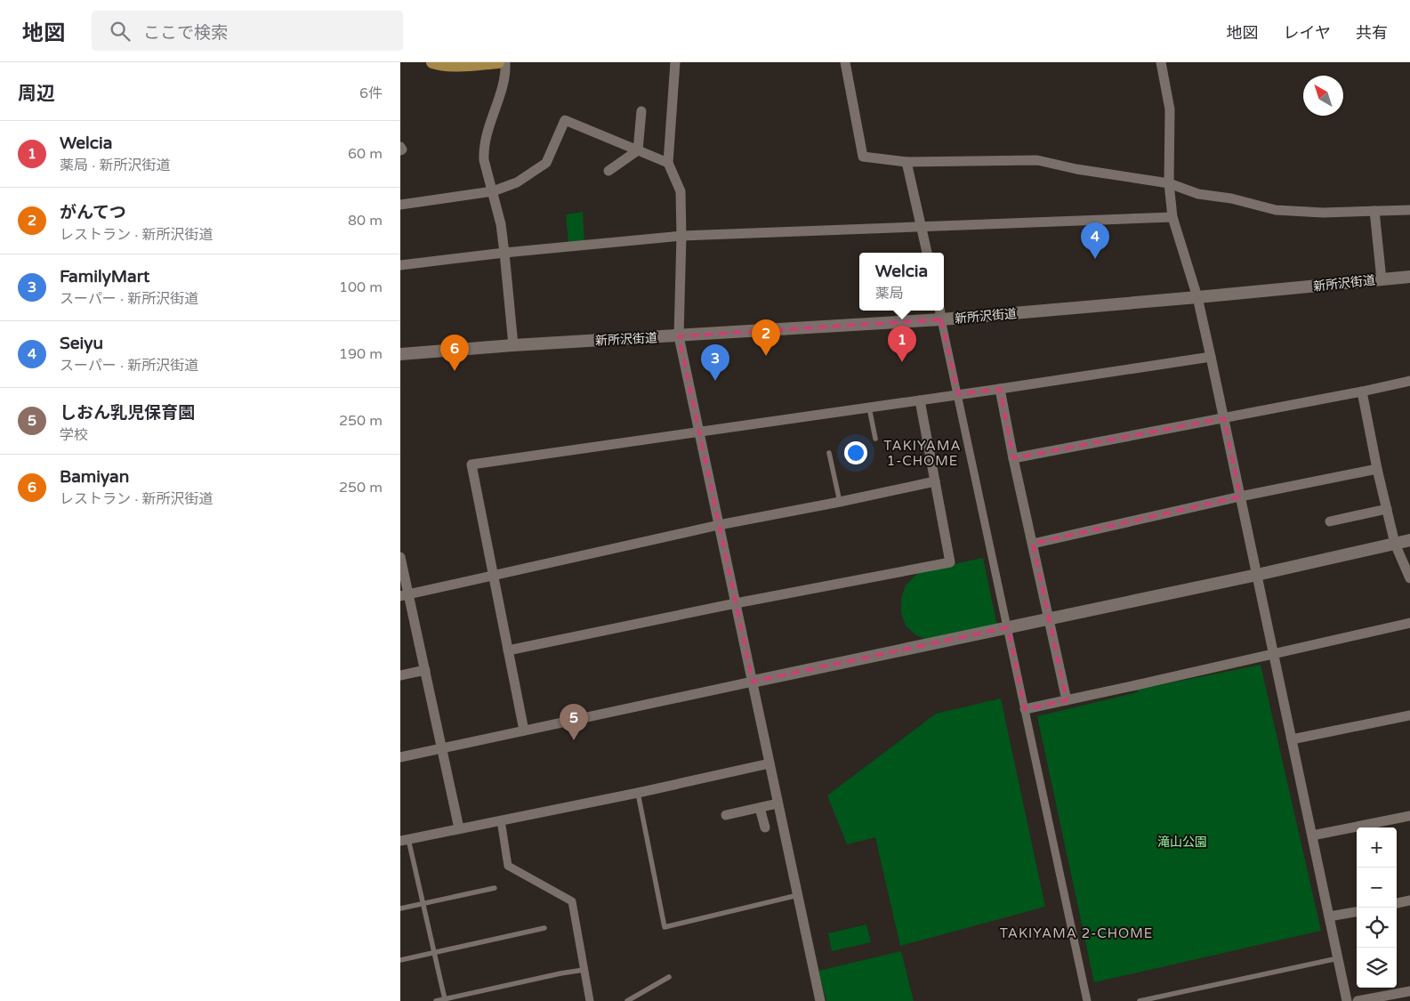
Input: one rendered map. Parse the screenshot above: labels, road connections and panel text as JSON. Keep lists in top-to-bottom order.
{
  "streets": {
    "street": ["新所沢街道"]
  },
  "districts": ["TAKIYAMA 1-CHOME", "TAKIYAMA 2-CHOME"],
  "parks": ["滝山公園"],
  "north": "top left",
  "page": {
    "header": "地図",
    "search": "ここで検索",
    "nav": ["地図", "レイヤ", "共有"],
    "heading": ["周辺", "6件"],
    "list": [
      {
        "mark": "1",
        "name": "Welcia",
        "note": "薬局 · 新所沢街道",
        "value": "60 m"
      },
      {
        "mark": "2",
        "name": "がんてつ",
        "note": "レストラン · 新所沢街道",
        "value": "80 m"
      },
      {
        "mark": "3",
        "name": "FamilyMart",
        "note": "スーパー · 新所沢街道",
        "value": "100 m"
      },
      {
        "mark": "4",
        "name": "Seiyu",
        "note": "スーパー · 新所沢街道",
        "value": "190 m"
      },
      {
        "mark": "5",
        "name": "しおん乳児保育園",
        "note": "学校",
        "value": "250 m"
      },
      {
        "mark": "6",
        "name": "Bamiyan",
        "note": "レストラン · 新所沢街道",
        "value": "250 m"
      }
    ],
    "pins": [
      "4",
      "2",
      "1",
      "6",
      "3",
      "5"
    ],
    "popup": ["Welcia", "薬局"],
    "map_buttons": ["+", "−"]
  }
}
